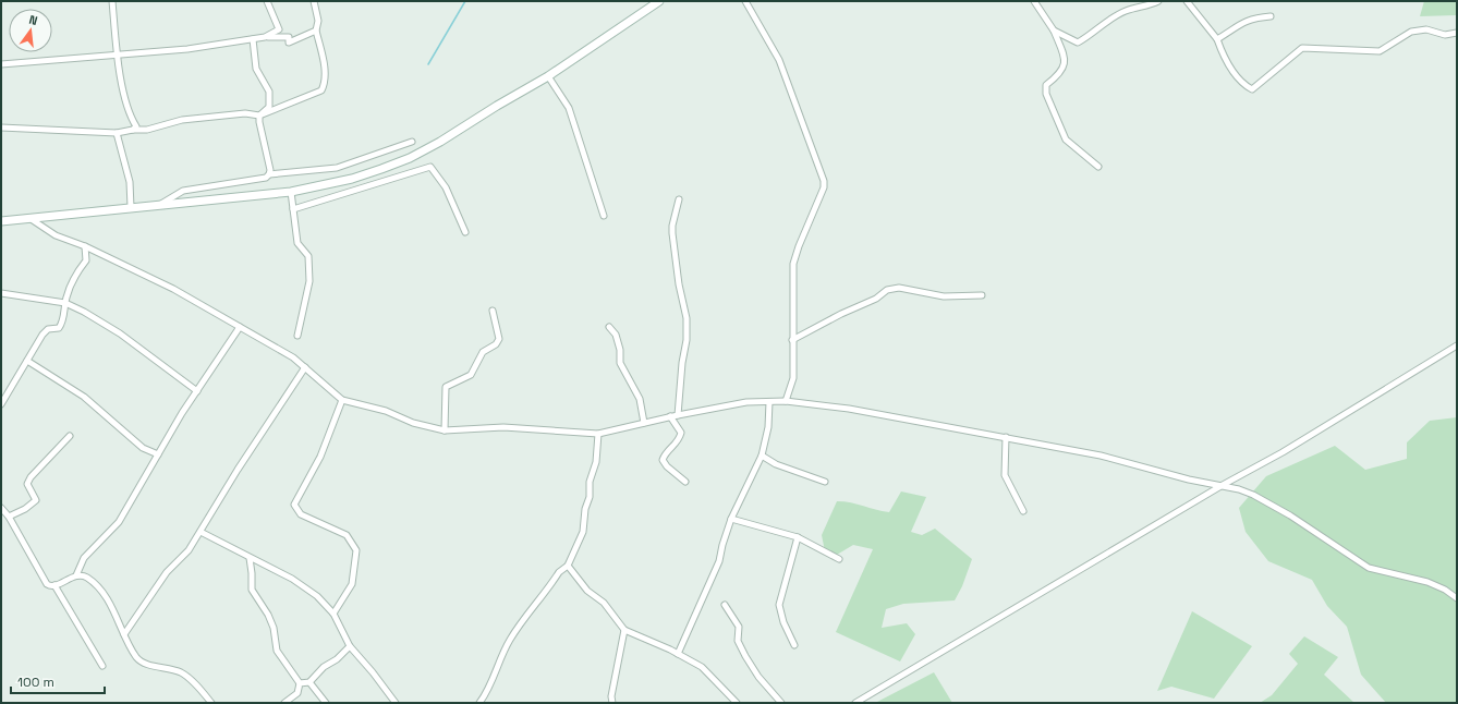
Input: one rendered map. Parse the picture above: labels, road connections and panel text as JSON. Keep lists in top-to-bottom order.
{
  "scale_bar": "100 m",
  "north": "top"
}
